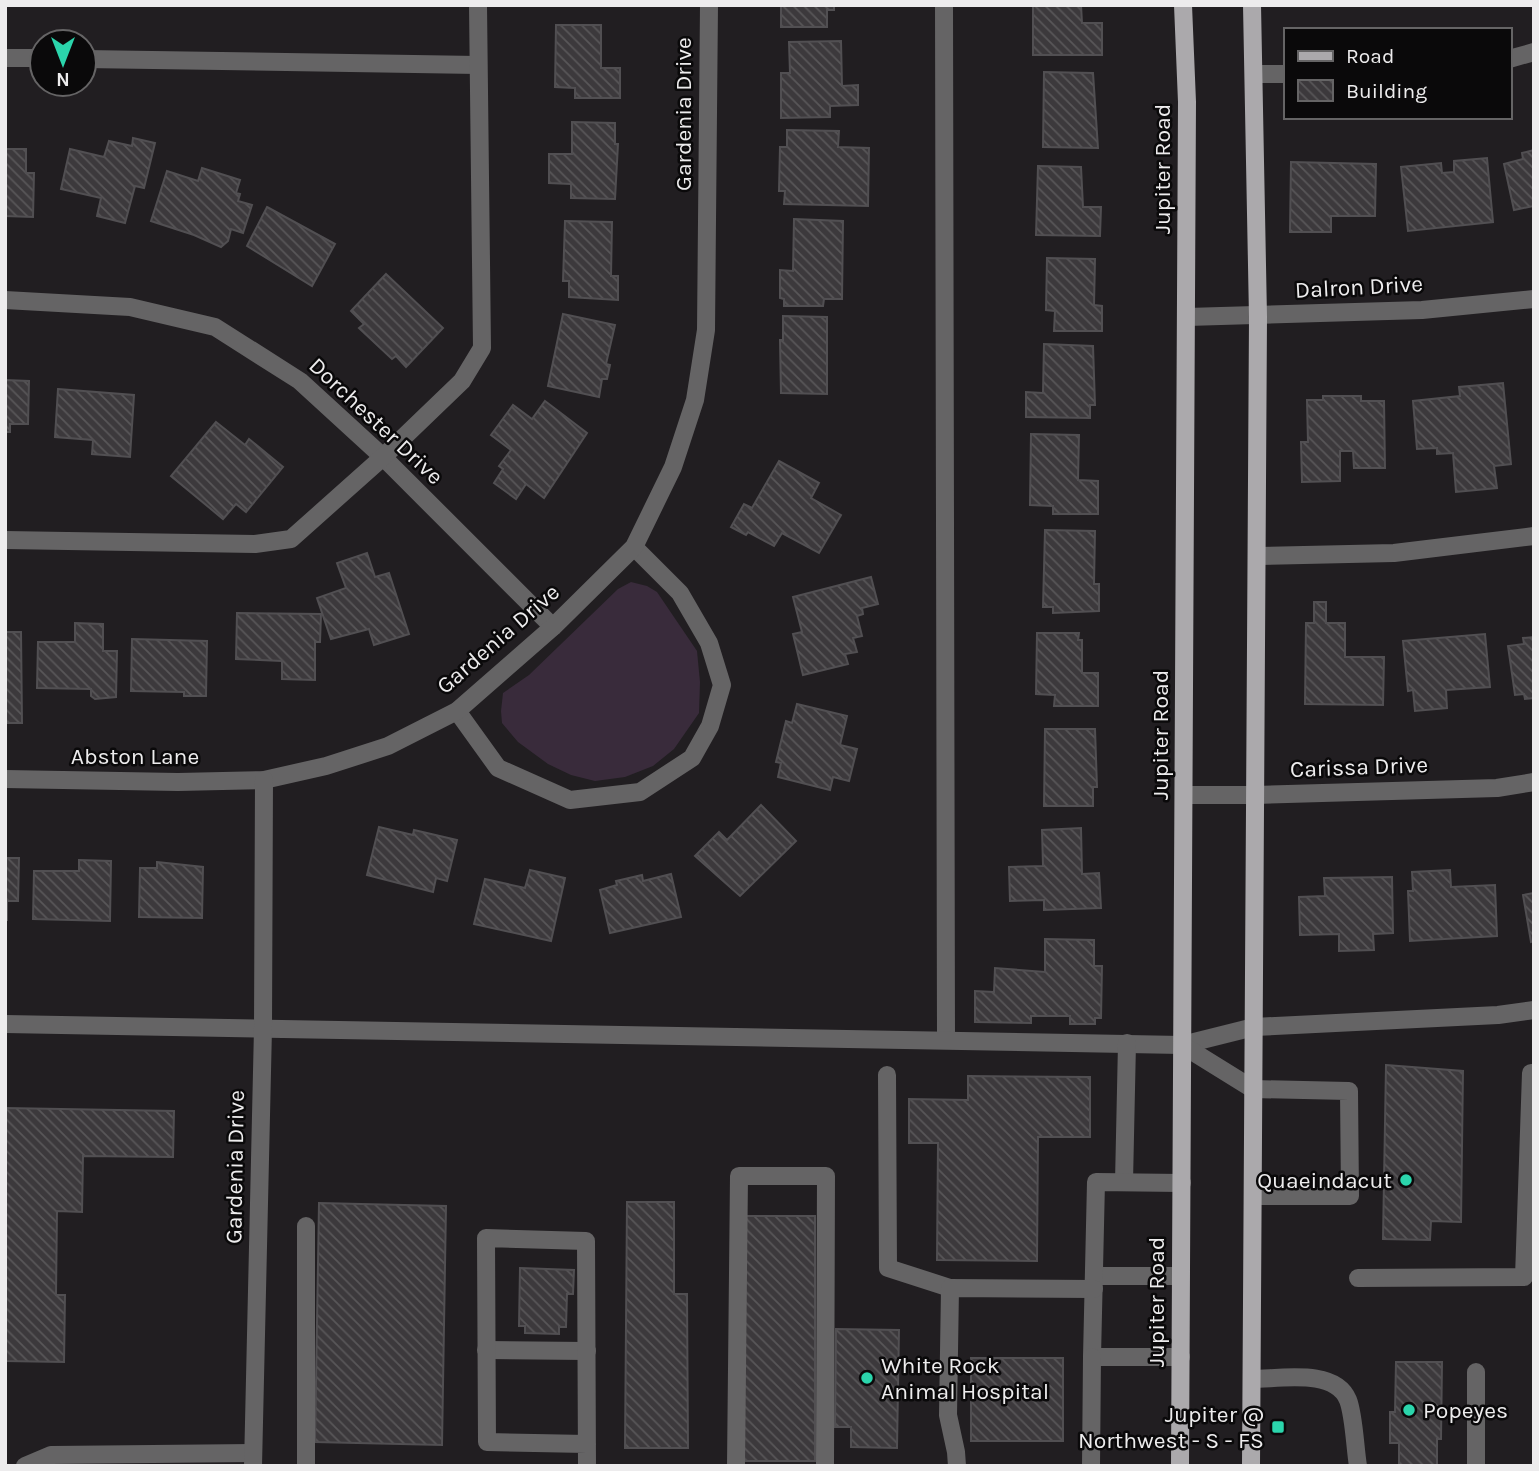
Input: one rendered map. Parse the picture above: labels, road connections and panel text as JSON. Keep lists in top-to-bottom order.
{
  "streets": {
    "main road": ["Jupiter Road"],
    "street": [
      "Gardenia Drive",
      "Dalron Drive",
      "Dorchester Drive",
      "Abston Lane",
      "Carissa Drive"
    ]
  },
  "crossings": [
    ["Gardenia Drive", "Dorchester Drive"],
    ["Gardenia Drive", "Abston Lane"],
    ["Jupiter Road", "Dalron Drive"],
    ["Jupiter Road", "Carissa Drive"]
  ],
  "places": {
    "other": ["Quaeindacut", "White Rock Animal Hospital", "Popeyes"],
    "transit": ["Jupiter @ Northwest - S - FS"]
  },
  "legend": ["Road", "Building"],
  "north": "bottom"
}
